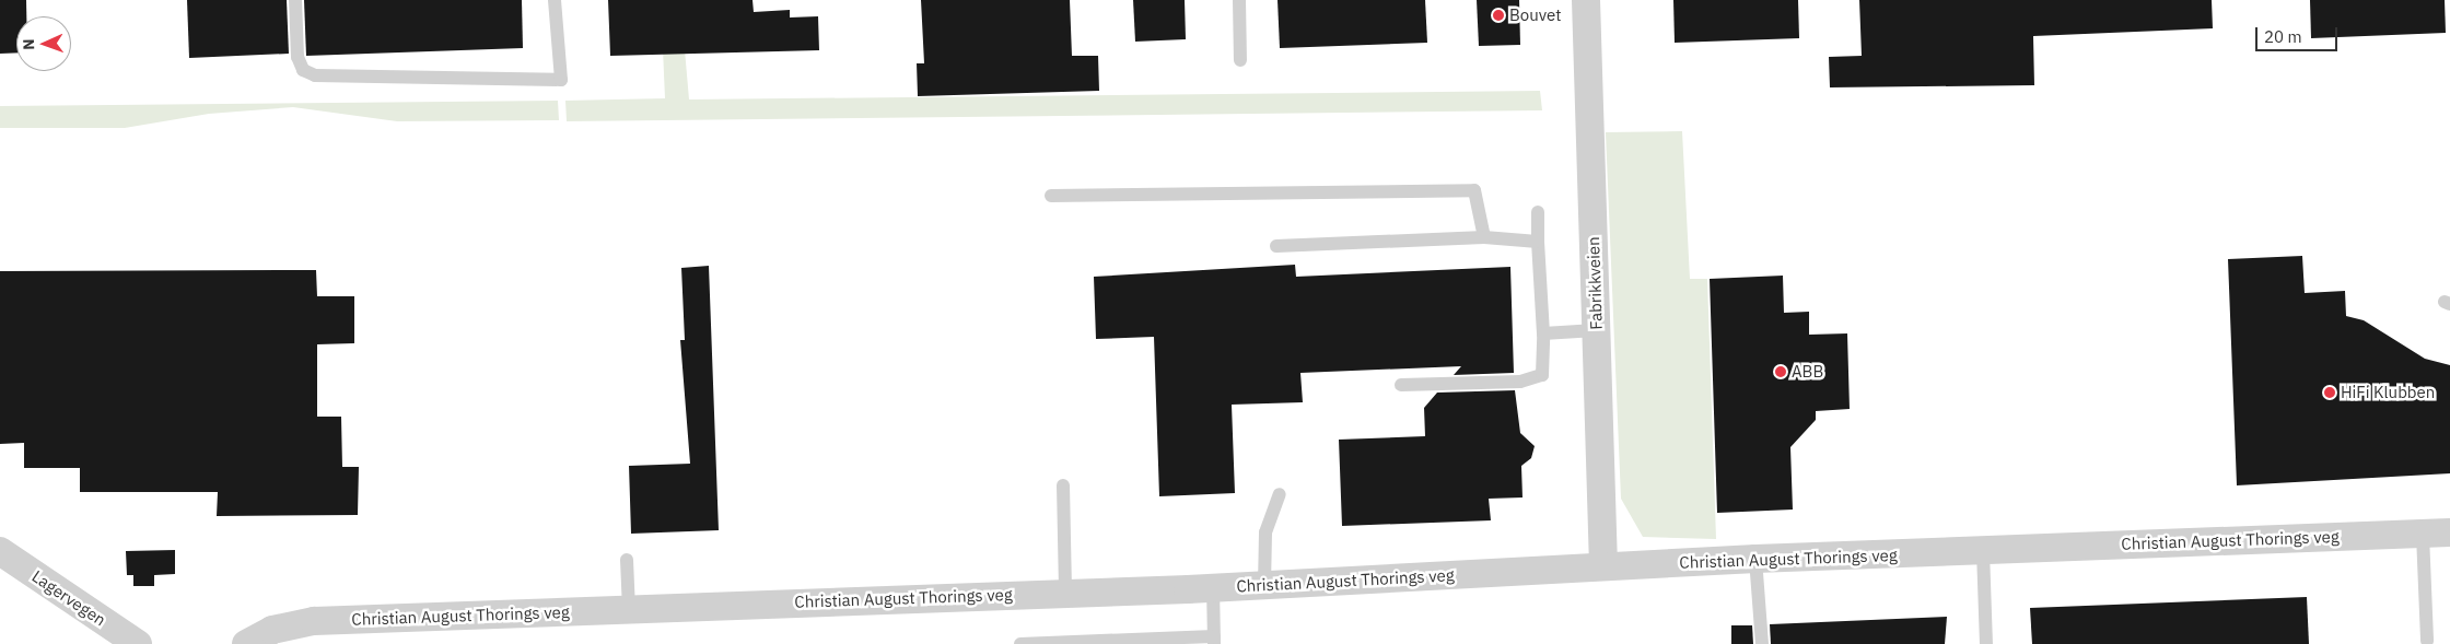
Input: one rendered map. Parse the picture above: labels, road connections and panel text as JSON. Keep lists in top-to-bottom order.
{
  "streets": {
    "street": ["Fabrikkveien", "Christian August Thorings veg", "Lagervegen"]
  },
  "crossings": [
    ["Fabrikkveien", "Christian August Thorings veg"]
  ],
  "places": ["Bouvet", "ABB", "HiFi Klubben"],
  "scale_bar": "20 m",
  "north": "left"
}
